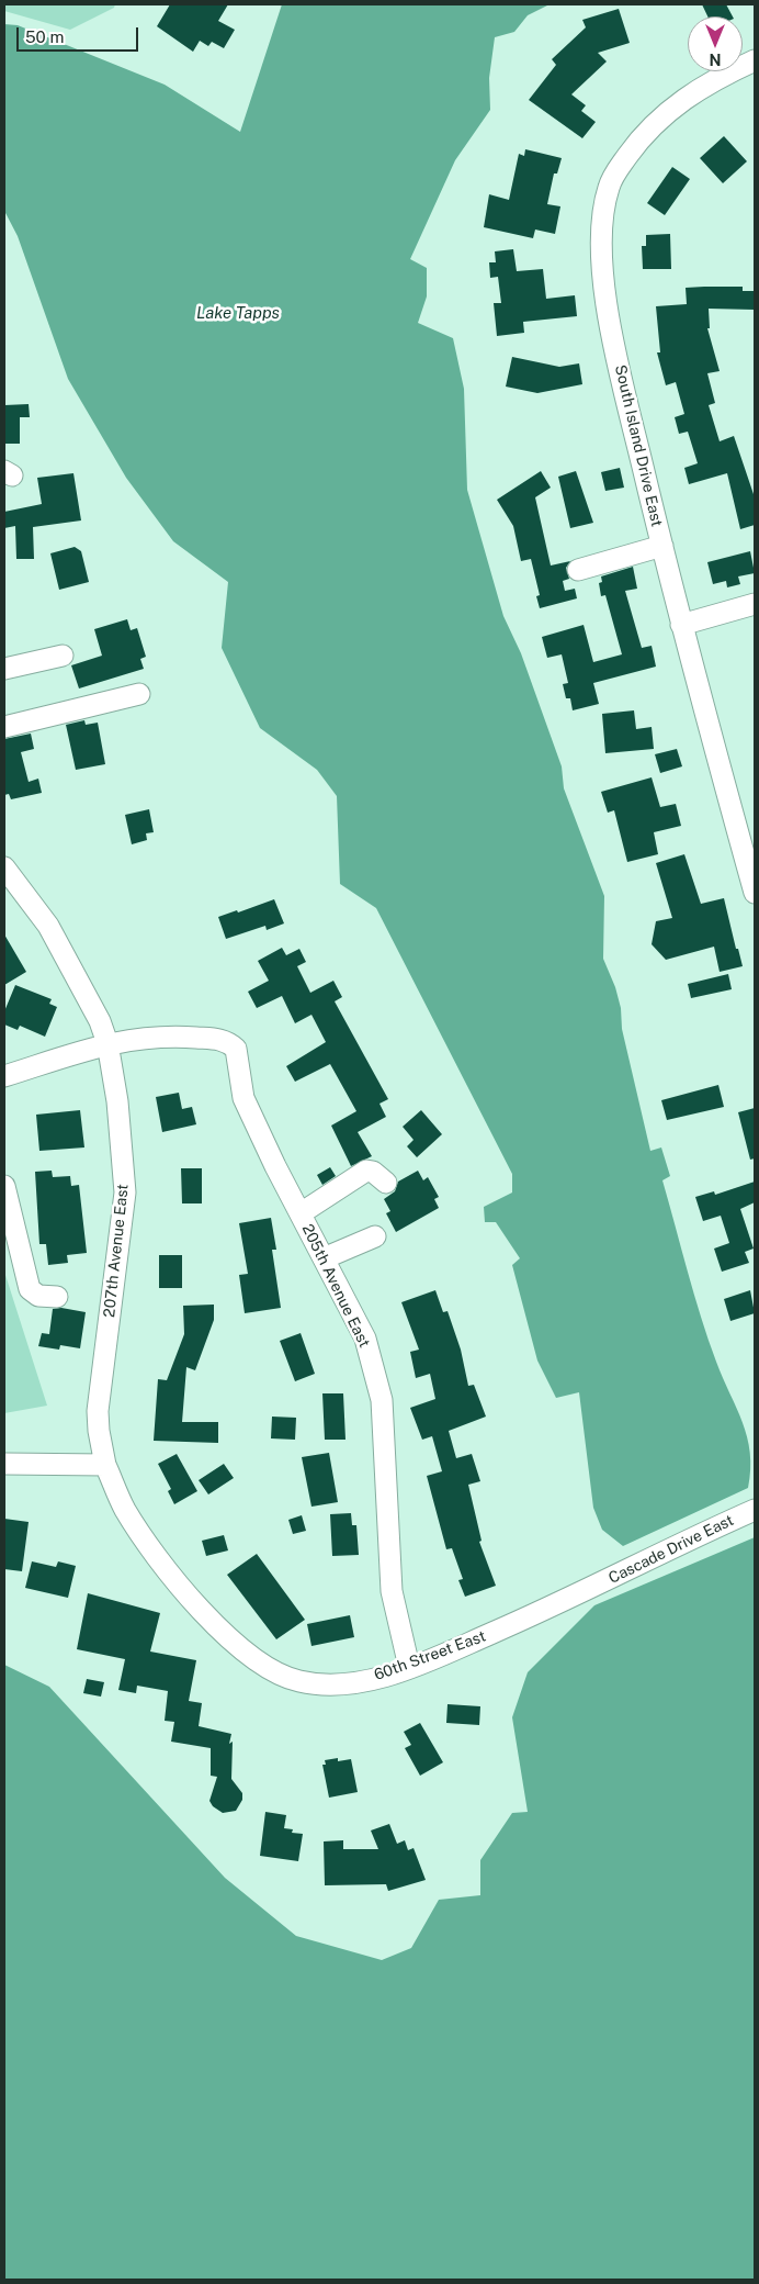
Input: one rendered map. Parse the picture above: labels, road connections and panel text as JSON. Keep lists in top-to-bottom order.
{
  "streets": {
    "street": [
      "South Island Drive East",
      "207th Avenue East",
      "205th Avenue East",
      "Cascade Drive East",
      "60th Street East"
    ]
  },
  "crossings": [
    ["207th Avenue East", "205th Avenue East"],
    ["207th Avenue East", "60th Street East"],
    ["205th Avenue East", "60th Street East"],
    ["Cascade Drive East", "60th Street East"]
  ],
  "water": ["Lake Tapps"],
  "scale_bar": "50 m",
  "north": "bottom"
}
